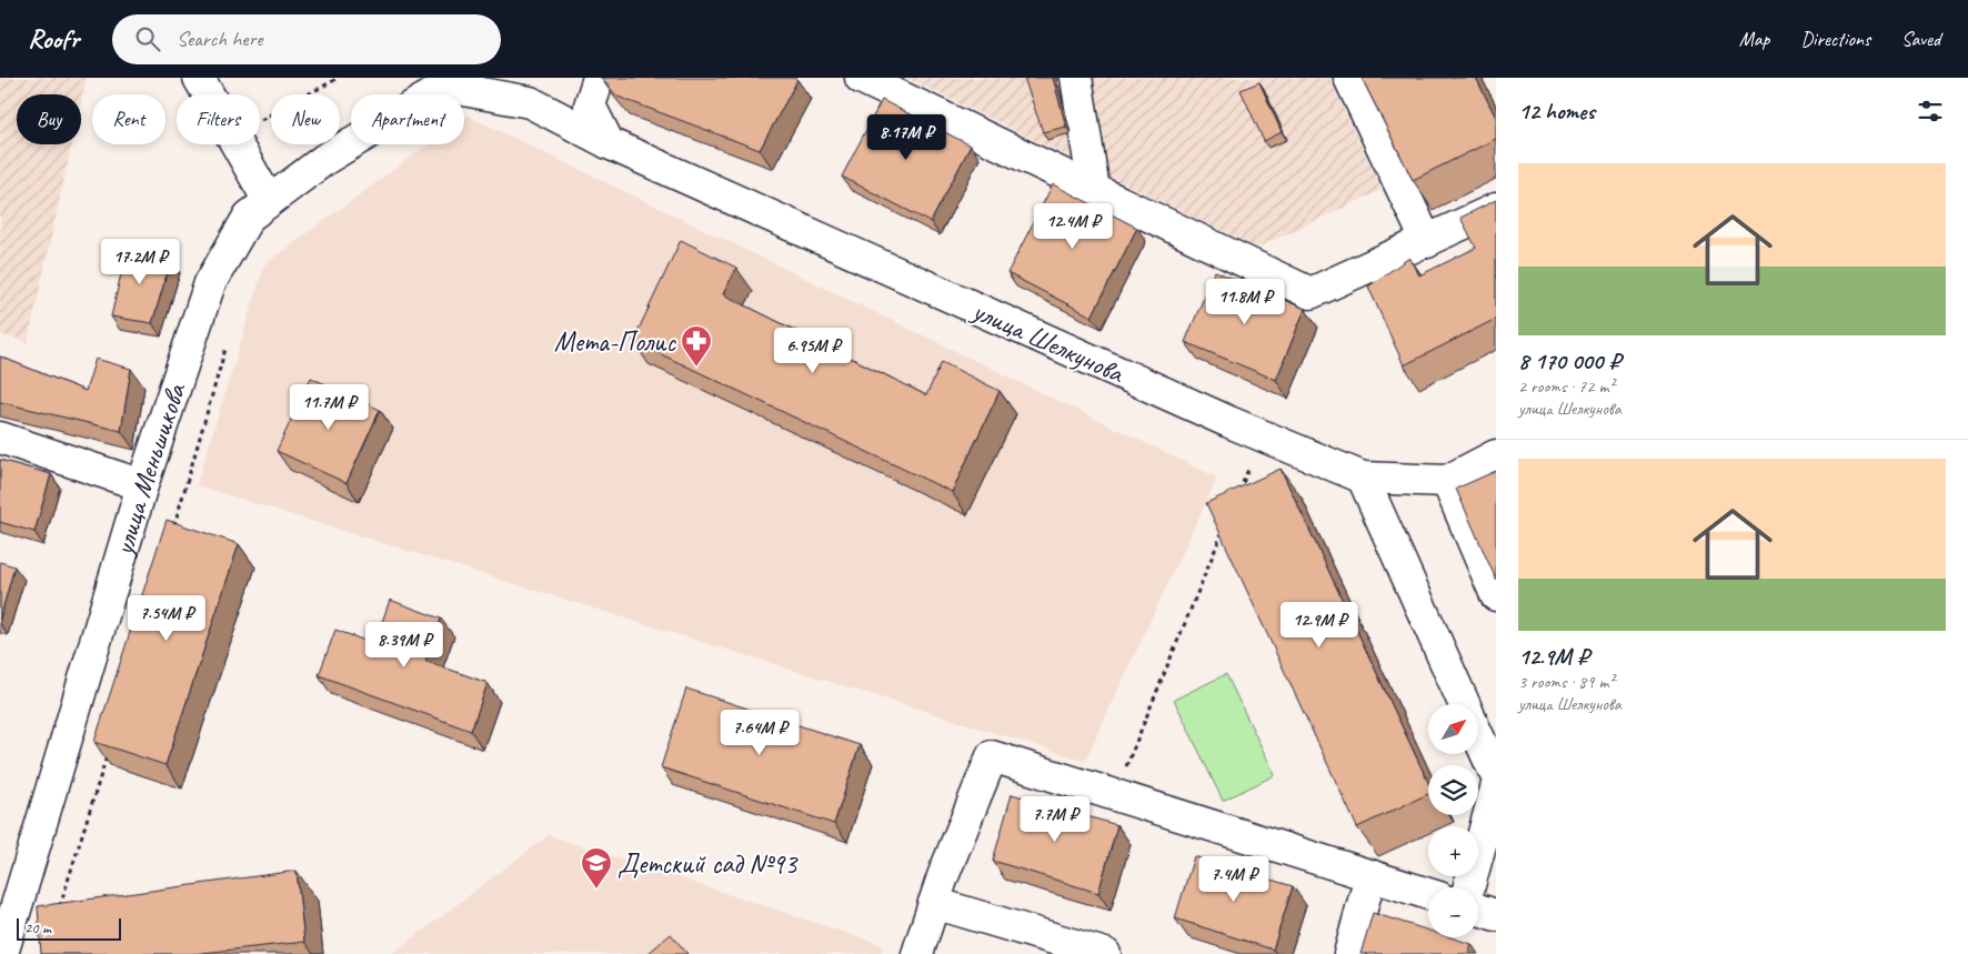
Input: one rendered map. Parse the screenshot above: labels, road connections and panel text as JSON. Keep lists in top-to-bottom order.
{
  "streets": {
    "street": ["улица Шелкунова", "улица Меньшикова"]
  },
  "crossings": [
    ["улица Шелкунова", "улица Меньшикова"]
  ],
  "places": {
    "pharmacy": ["Мета-Полис"],
    "school or university": ["Детский сад №93"]
  },
  "scale_bar": "20 m",
  "north": "top right",
  "page": {
    "header": "Roofr",
    "search": "Search here",
    "nav": ["Map", "Directions", "Saved"],
    "heading": "12 homes",
    "chip": [
      "Buy",
      "Rent",
      "Filters",
      "New",
      "Apartment"
    ],
    "price": [
      "8.17M ₽",
      "12.4M ₽",
      "17.2M ₽",
      "11.8M ₽",
      "6.95M ₽",
      "11.7M ₽",
      "7.54M ₽",
      "12.9M ₽",
      "8.39M ₽",
      "7.64M ₽",
      "7.7M ₽",
      "7.4M ₽"
    ],
    "list": [
      {
        "name": "8 170 000 ₽",
        "note": "2 rooms · 72 m² · улица Шелкунова"
      },
      {
        "name": "12.9M ₽",
        "note": "3 rooms · 89 m² · улица Шелкунова"
      }
    ],
    "map_buttons": ["+", "−"],
    "scale": "20 m"
  }
}
